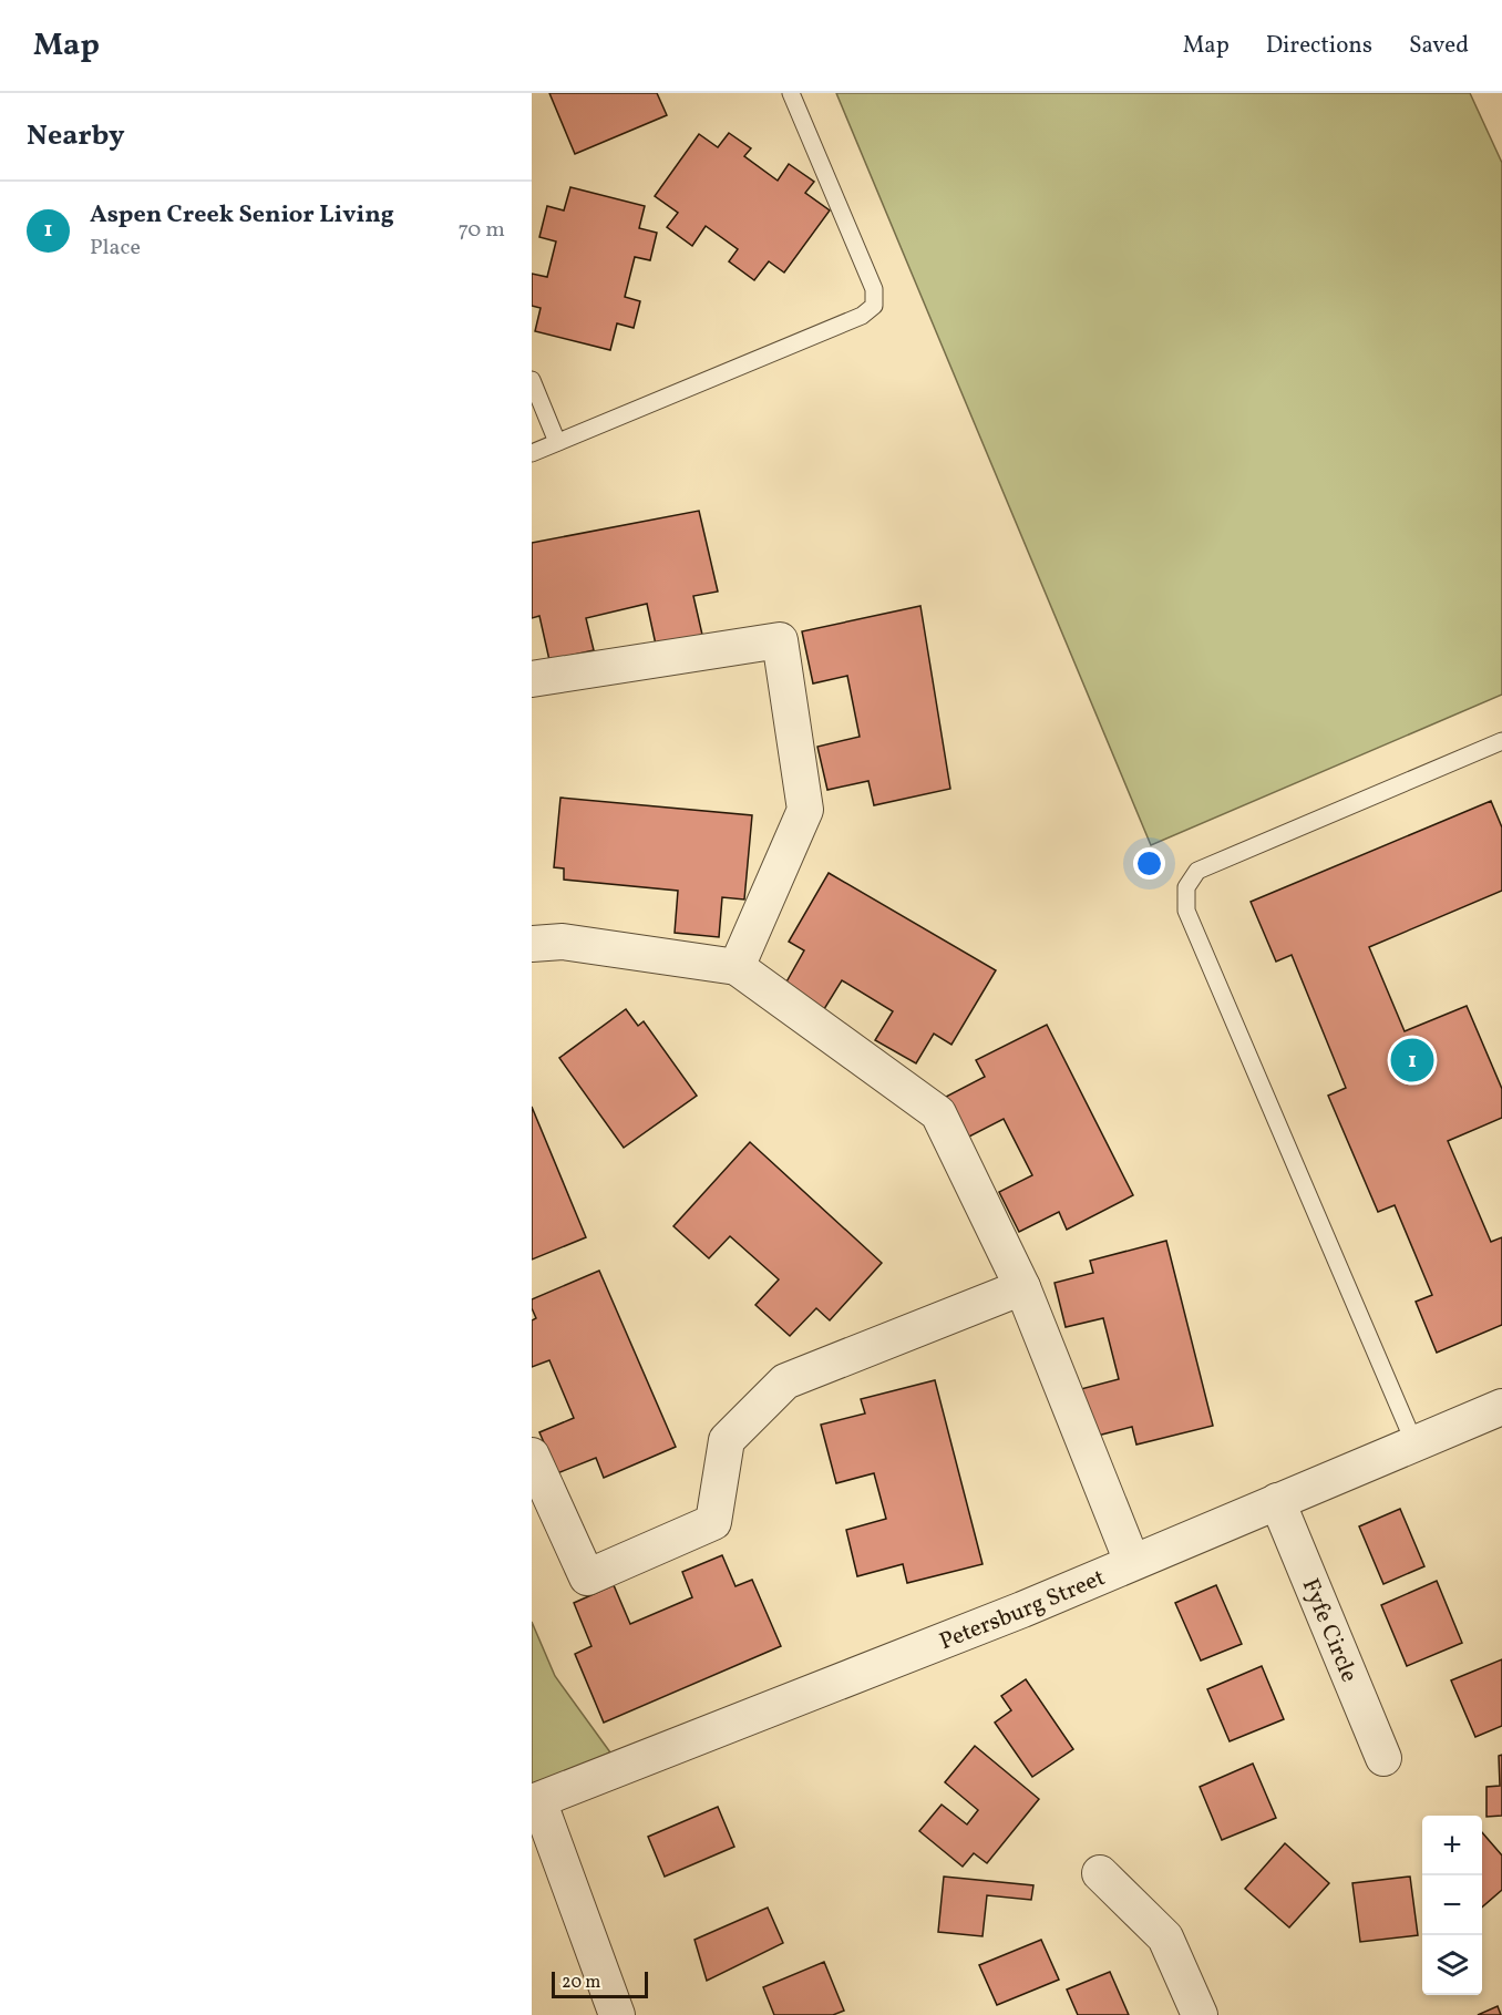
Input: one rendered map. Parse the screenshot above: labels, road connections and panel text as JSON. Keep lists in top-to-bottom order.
{
  "streets": {
    "street": ["Petersburg Street", "Fyfe Circle"]
  },
  "crossings": [
    ["Petersburg Street", "Fyfe Circle"]
  ],
  "scale_bar": "20 m",
  "page": {
    "header": "Map",
    "nav": ["Map", "Directions", "Saved"],
    "heading": "Nearby",
    "list": [
      {
        "mark": "1",
        "name": "Aspen Creek Senior Living",
        "note": "Place",
        "value": "70 m"
      }
    ],
    "pins": "1",
    "map_buttons": ["+", "−"],
    "scale": "20 m"
  }
}
